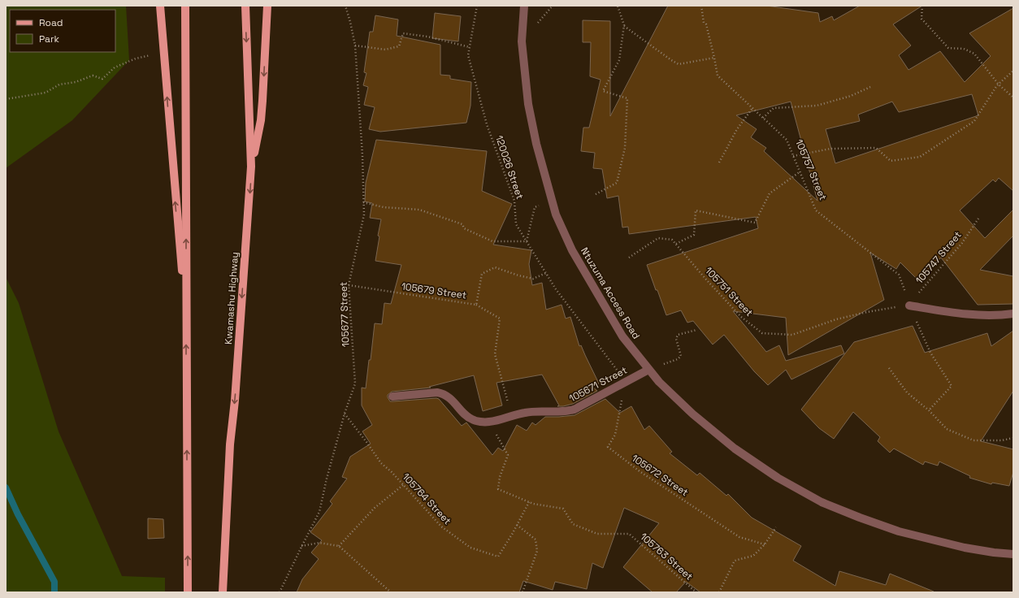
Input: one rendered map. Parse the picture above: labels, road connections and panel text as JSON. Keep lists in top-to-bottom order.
{
  "streets": {
    "main road": ["Kwamashu Highway"],
    "street": ["Ntuzuma Access Road", "105671 Street"],
    "path": [
      "120026 Street",
      "105757 Street",
      "105747 Street",
      "105679 Street",
      "105751 Street",
      "105677 Street",
      "105672 Street",
      "105764 Street",
      "105763 Street"
    ]
  },
  "crossings": [
    ["120026 Street", "105679 Street"],
    ["120026 Street", "105671 Street"],
    ["120026 Street", "105672 Street"],
    ["105757 Street", "105747 Street"],
    ["105757 Street", "105751 Street"],
    ["105747 Street", "105751 Street"],
    ["105679 Street", "105677 Street"],
    ["Ntuzuma Access Road", "105671 Street"],
    ["105677 Street", "105764 Street"],
    ["105671 Street", "105672 Street"],
    ["105671 Street", "105763 Street"],
    ["105764 Street", "105763 Street"]
  ],
  "legend": ["Road", "Park"]
}
